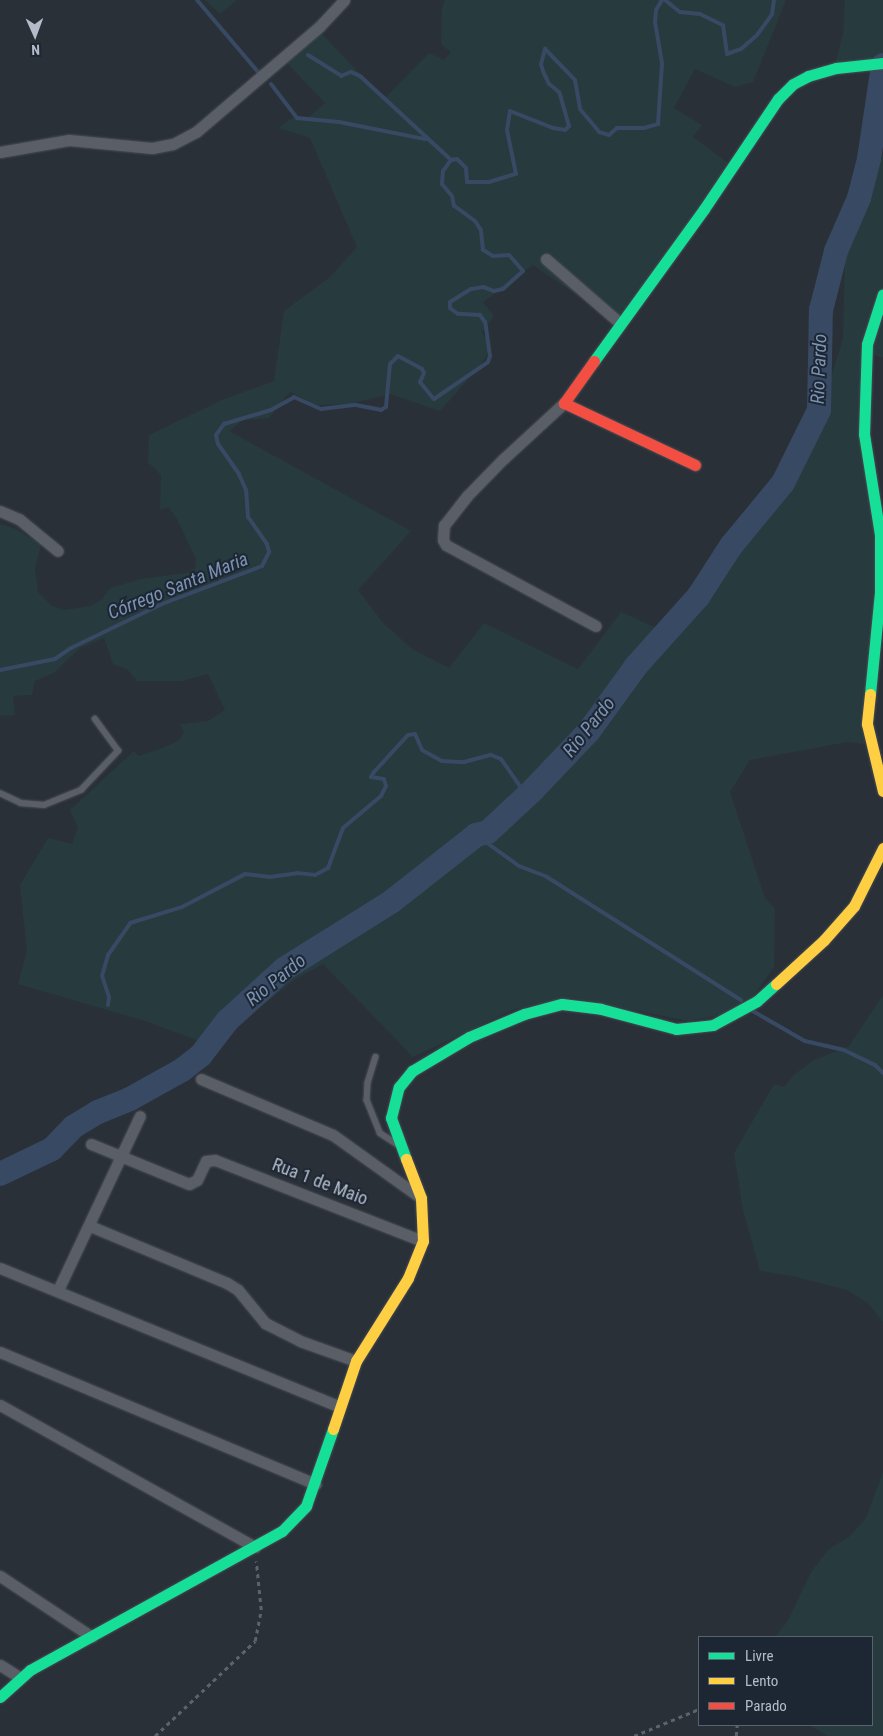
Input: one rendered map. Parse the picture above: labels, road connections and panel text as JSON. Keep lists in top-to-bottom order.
{
  "streets": {
    "street": ["Rua 1 de Maio"]
  },
  "water": ["Rio Pardo", "Córrego Santa Maria"],
  "legend": ["Livre", "Lento", "Parado"],
  "north": "bottom"
}
